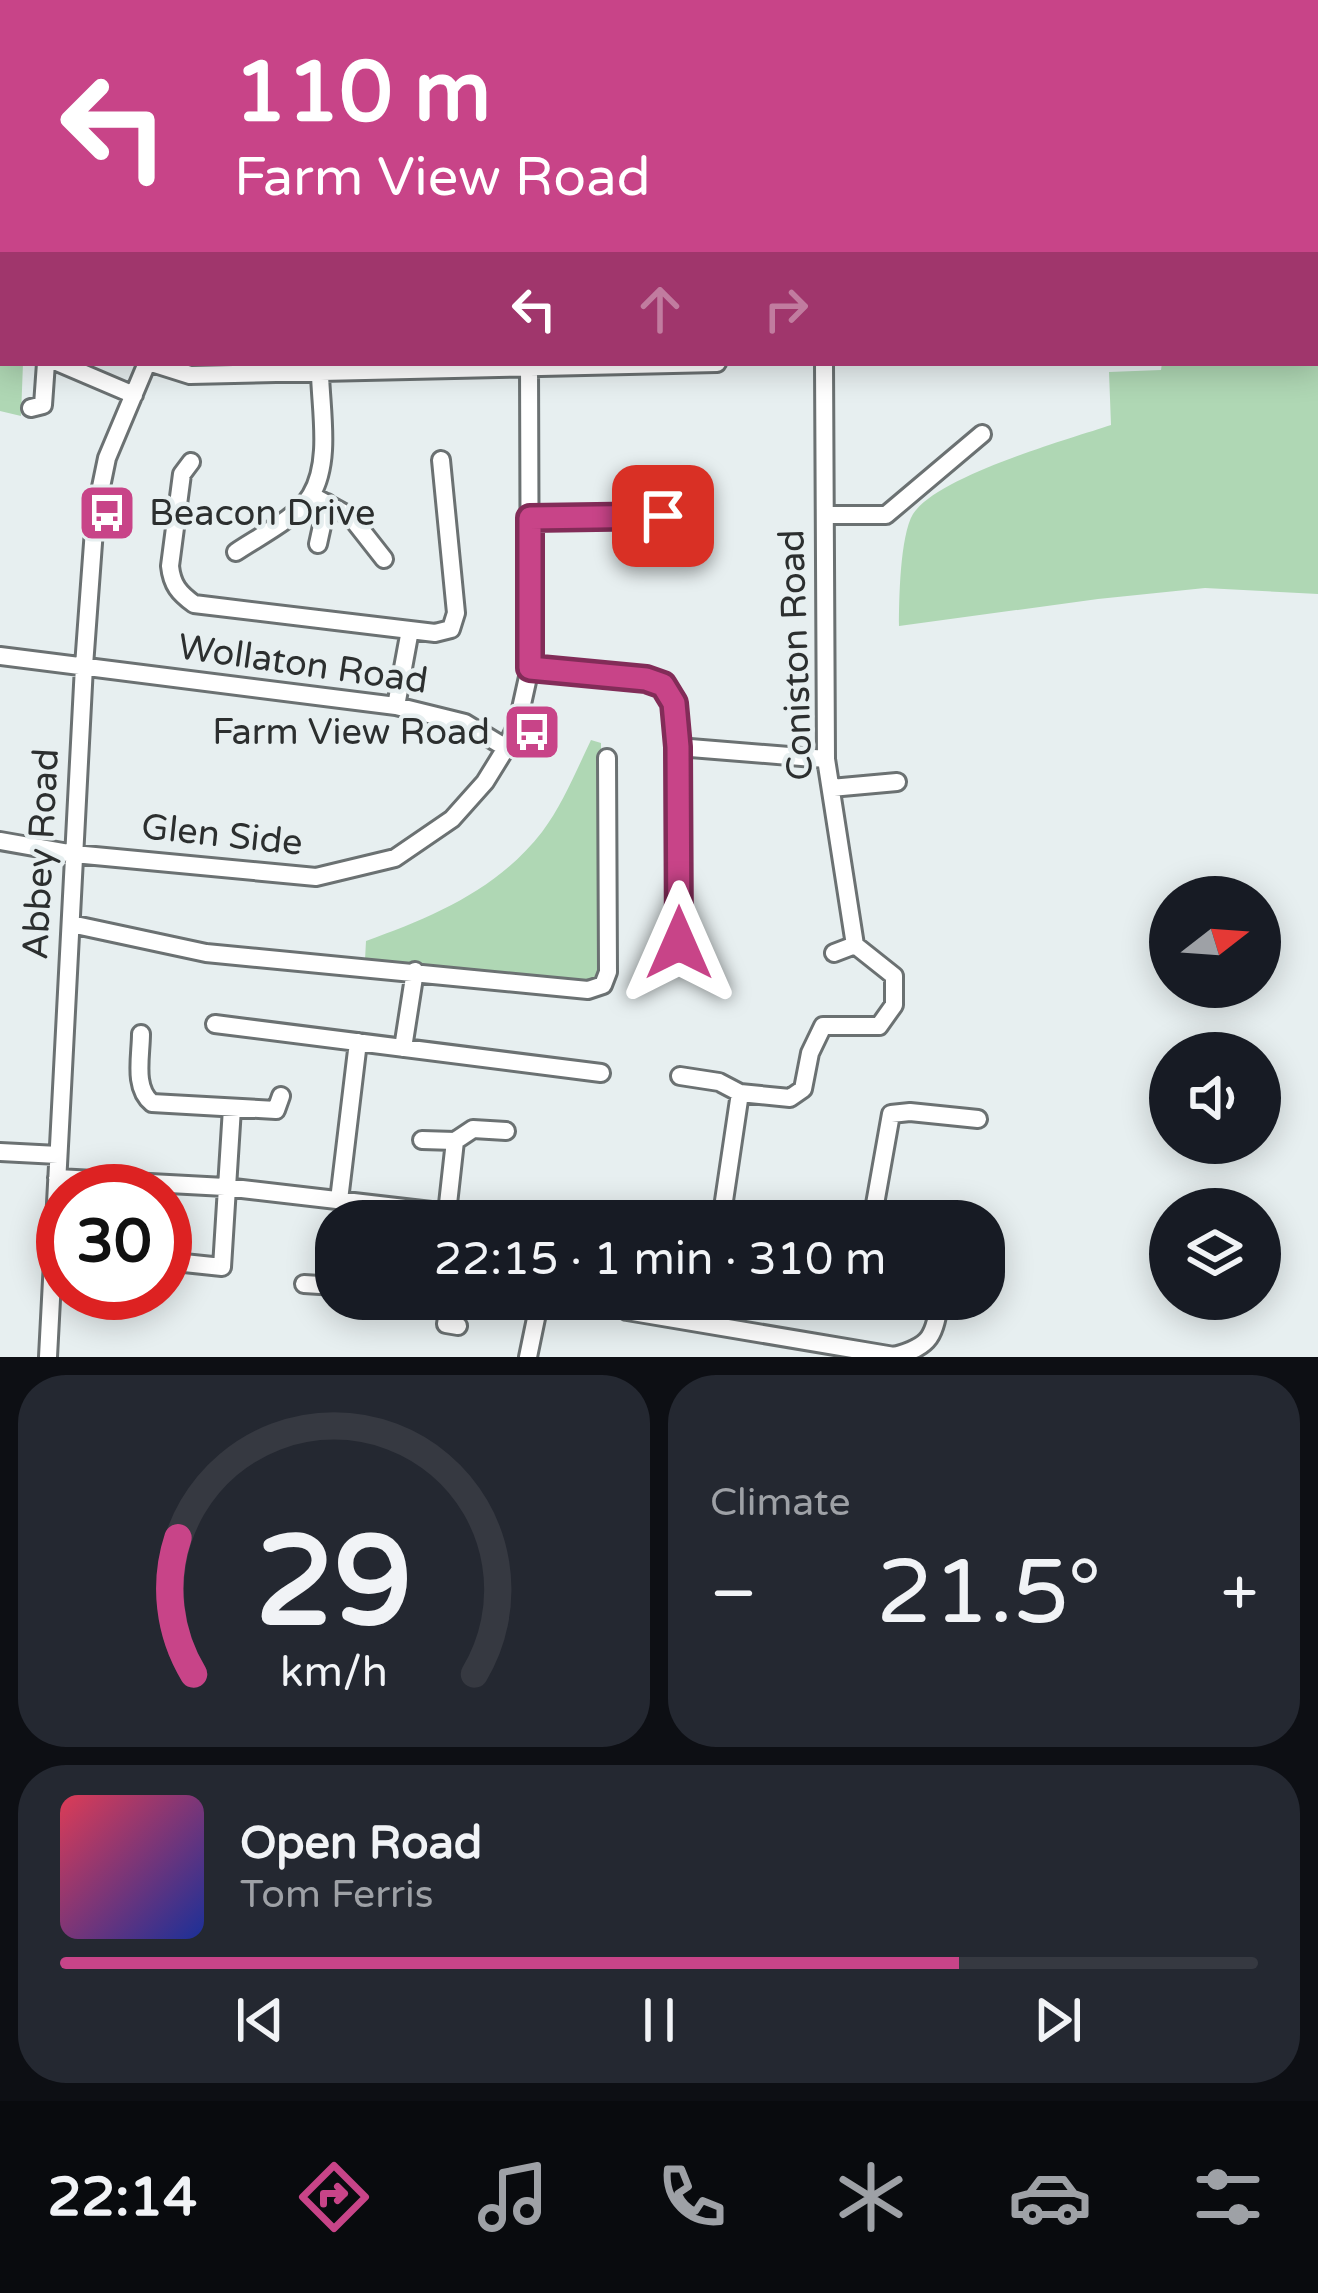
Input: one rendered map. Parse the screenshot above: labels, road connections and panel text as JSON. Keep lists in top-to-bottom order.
{
  "streets": {
    "street": [
      "Coniston Road",
      "Wollaton Road",
      "Glen Side",
      "Abbey Road"
    ]
  },
  "crossings": [
    ["Wollaton Road", "Glen Side"],
    ["Wollaton Road", "Abbey Road"],
    ["Glen Side", "Abbey Road"]
  ],
  "places": {
    "bus stop": ["Beacon Drive", "Farm View Road"]
  },
  "north": "right",
  "page": {
    "turn": ["110 m", "Farm View Road"],
    "limit": "30",
    "trip": "22:15 · 1 min · 310 m",
    "tile": "Climate",
    "heat": ["−", "21.5°", "+"],
    "song": ["Open Road", "Tom Ferris"],
    "tabs": "22:14",
    "gauge": ["29", "km/h"]
  }
}
